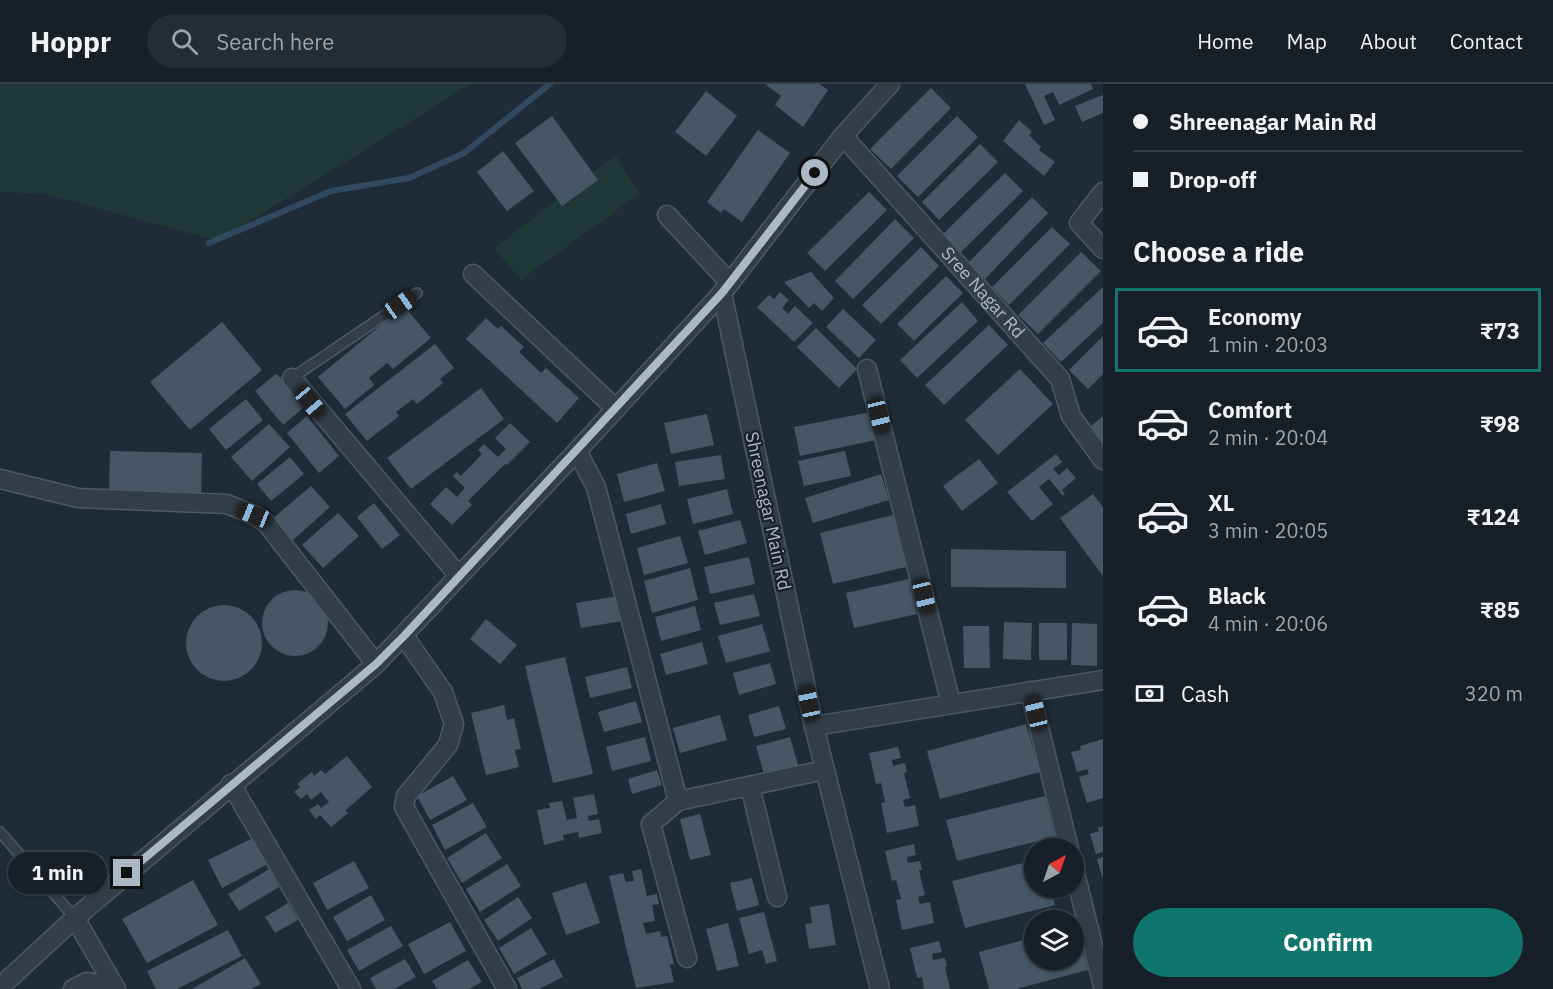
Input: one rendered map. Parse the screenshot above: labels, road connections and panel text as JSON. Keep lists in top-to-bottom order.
{
  "streets": {
    "street": ["Sree Nagar Rd", "Shreenagar Main Rd"]
  },
  "north": "top right",
  "page": {
    "header": "Hoppr",
    "search": "Search here",
    "nav": [
      "Home",
      "Map",
      "About",
      "Contact"
    ],
    "banner": ["Shreenagar Main Rd", "Drop-off"],
    "heading": "Choose a ride",
    "list": [
      {
        "name": "Economy",
        "note": "1 min · 20:03",
        "value": "₹73"
      },
      {
        "name": "Comfort",
        "note": "2 min · 20:04",
        "value": "₹98"
      },
      {
        "name": "XL",
        "note": "3 min · 20:05",
        "value": "₹124"
      },
      {
        "name": "Black",
        "note": "4 min · 20:06",
        "value": "₹85"
      }
    ],
    "pay": ["Cash", "320 m"],
    "bubble": "1 min",
    "buttons": "Confirm"
  }
}
